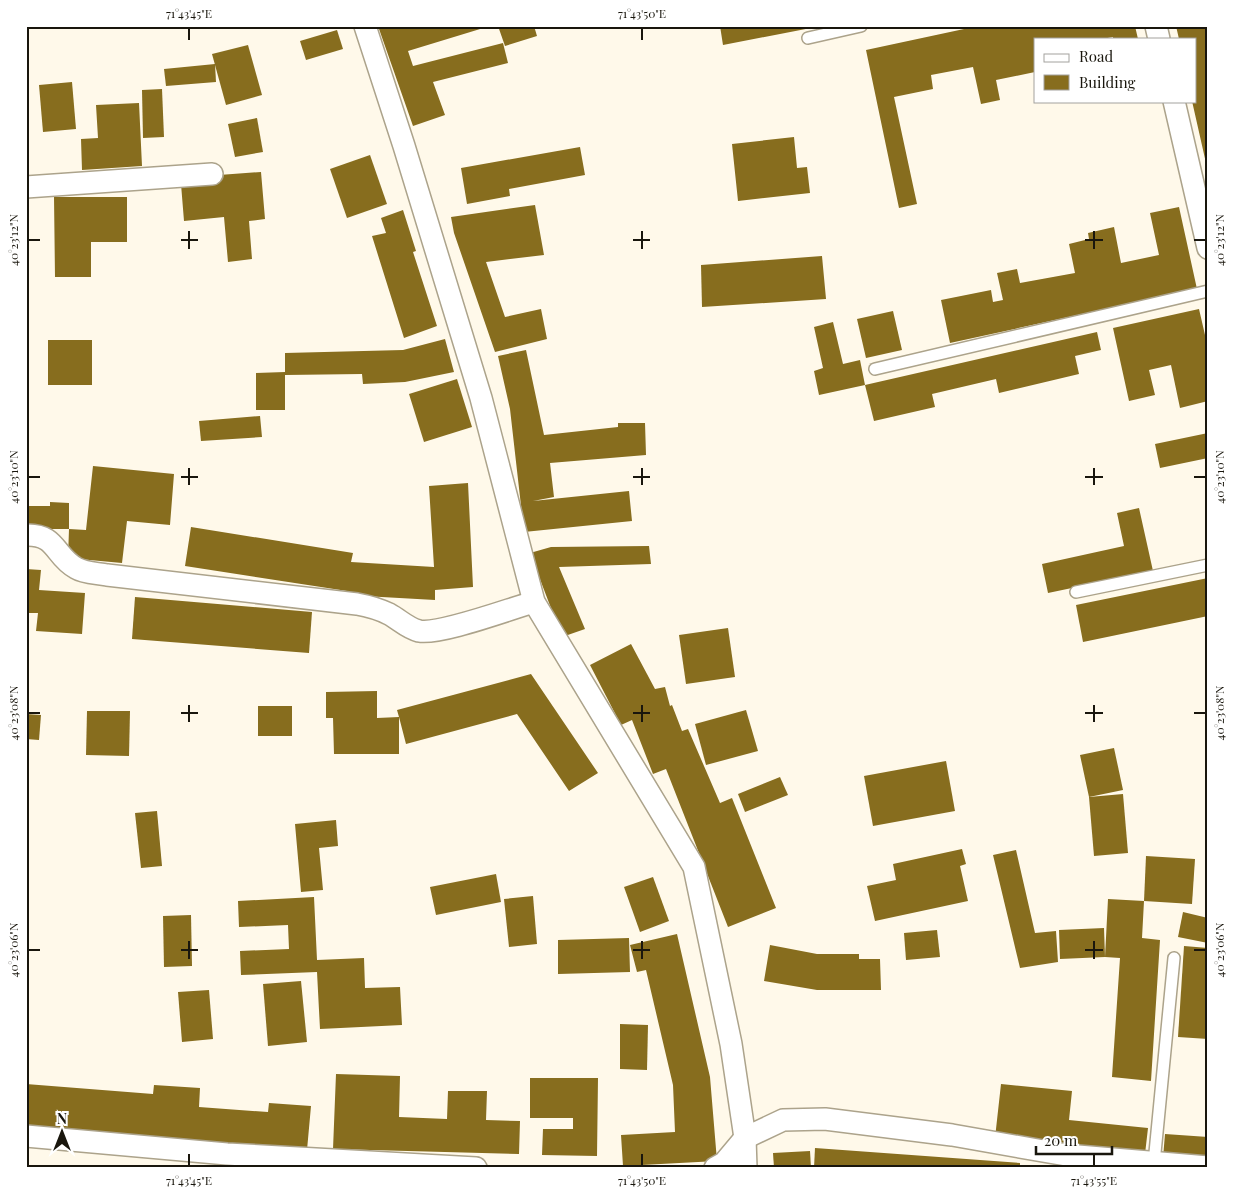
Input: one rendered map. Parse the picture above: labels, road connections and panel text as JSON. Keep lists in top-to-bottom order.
{
  "legend": ["Road", "Building"],
  "scale_bar": "20 m",
  "north": "top",
  "coordinates": [
    "71°43'45\"E",
    "71°43'50\"E",
    "40°23'12\"N",
    "40°23'10\"N",
    "40°23'08\"N",
    "40°23'06\"N",
    "71°43'55\"E"
  ]
}
